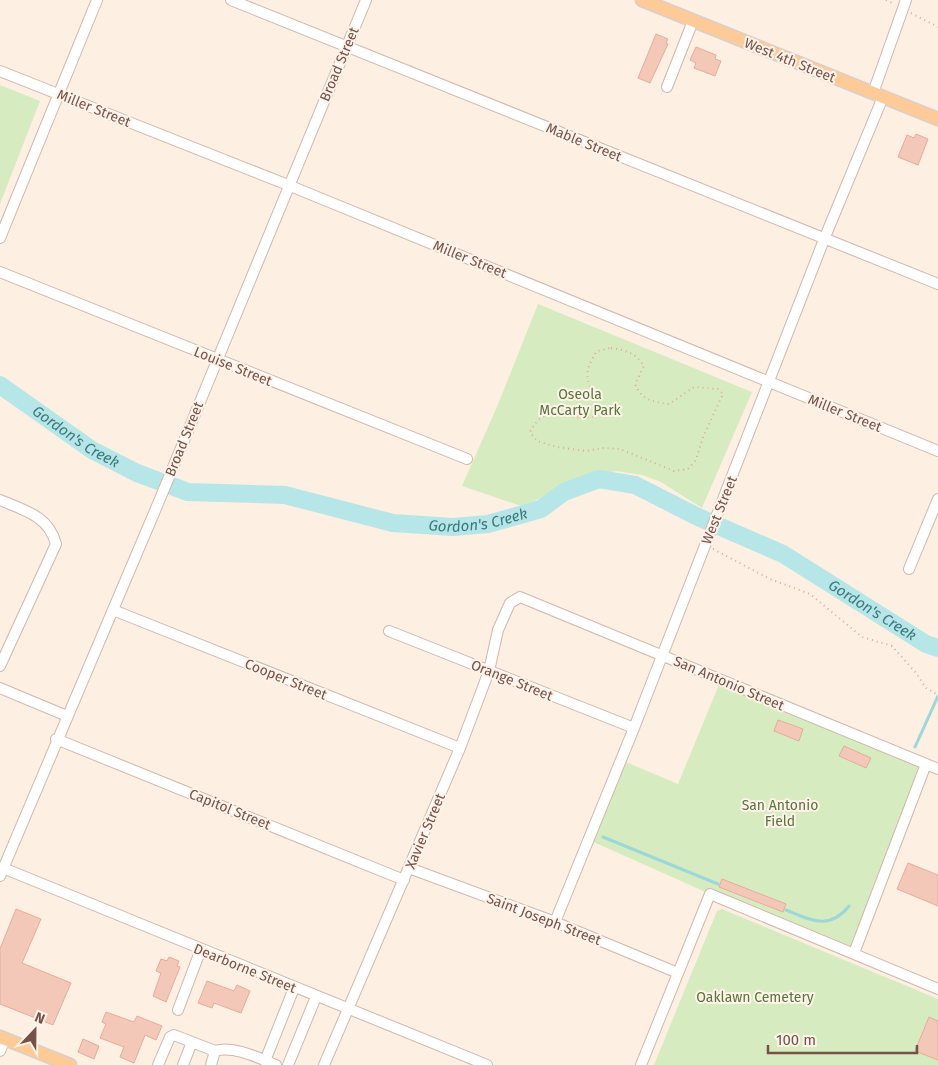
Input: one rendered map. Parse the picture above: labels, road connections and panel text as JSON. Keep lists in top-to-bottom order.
{
  "streets": {
    "main road": ["West 4th Street"],
    "street": [
      "Broad Street",
      "Miller Street",
      "Mable Street",
      "Louise Street",
      "West Street",
      "Cooper Street",
      "Orange Street",
      "San Antonio Street",
      "Capitol Street",
      "Xavier Street",
      "Saint Joseph Street",
      "Dearborne Street"
    ]
  },
  "crossings": [
    ["West 4th Street", "West Street"],
    ["Broad Street", "Miller Street"],
    ["Broad Street", "Mable Street"],
    ["Broad Street", "Louise Street"],
    ["Broad Street", "Cooper Street"],
    ["Broad Street", "Capitol Street"],
    ["Broad Street", "Dearborne Street"],
    ["Miller Street", "West Street"],
    ["Mable Street", "West Street"],
    ["West Street", "Orange Street"],
    ["West Street", "San Antonio Street"],
    ["West Street", "Saint Joseph Street"],
    ["Cooper Street", "Xavier Street"],
    ["Orange Street", "Xavier Street"],
    ["San Antonio Street", "Xavier Street"],
    ["Capitol Street", "Xavier Street"],
    ["Xavier Street", "Saint Joseph Street"],
    ["Xavier Street", "Dearborne Street"]
  ],
  "water": ["Gordon's Creek"],
  "parks": ["Oseola McCarty Park", "San Antonio Field", "Oaklawn Cemetery"],
  "scale_bar": "100 m",
  "north": "top"
}
